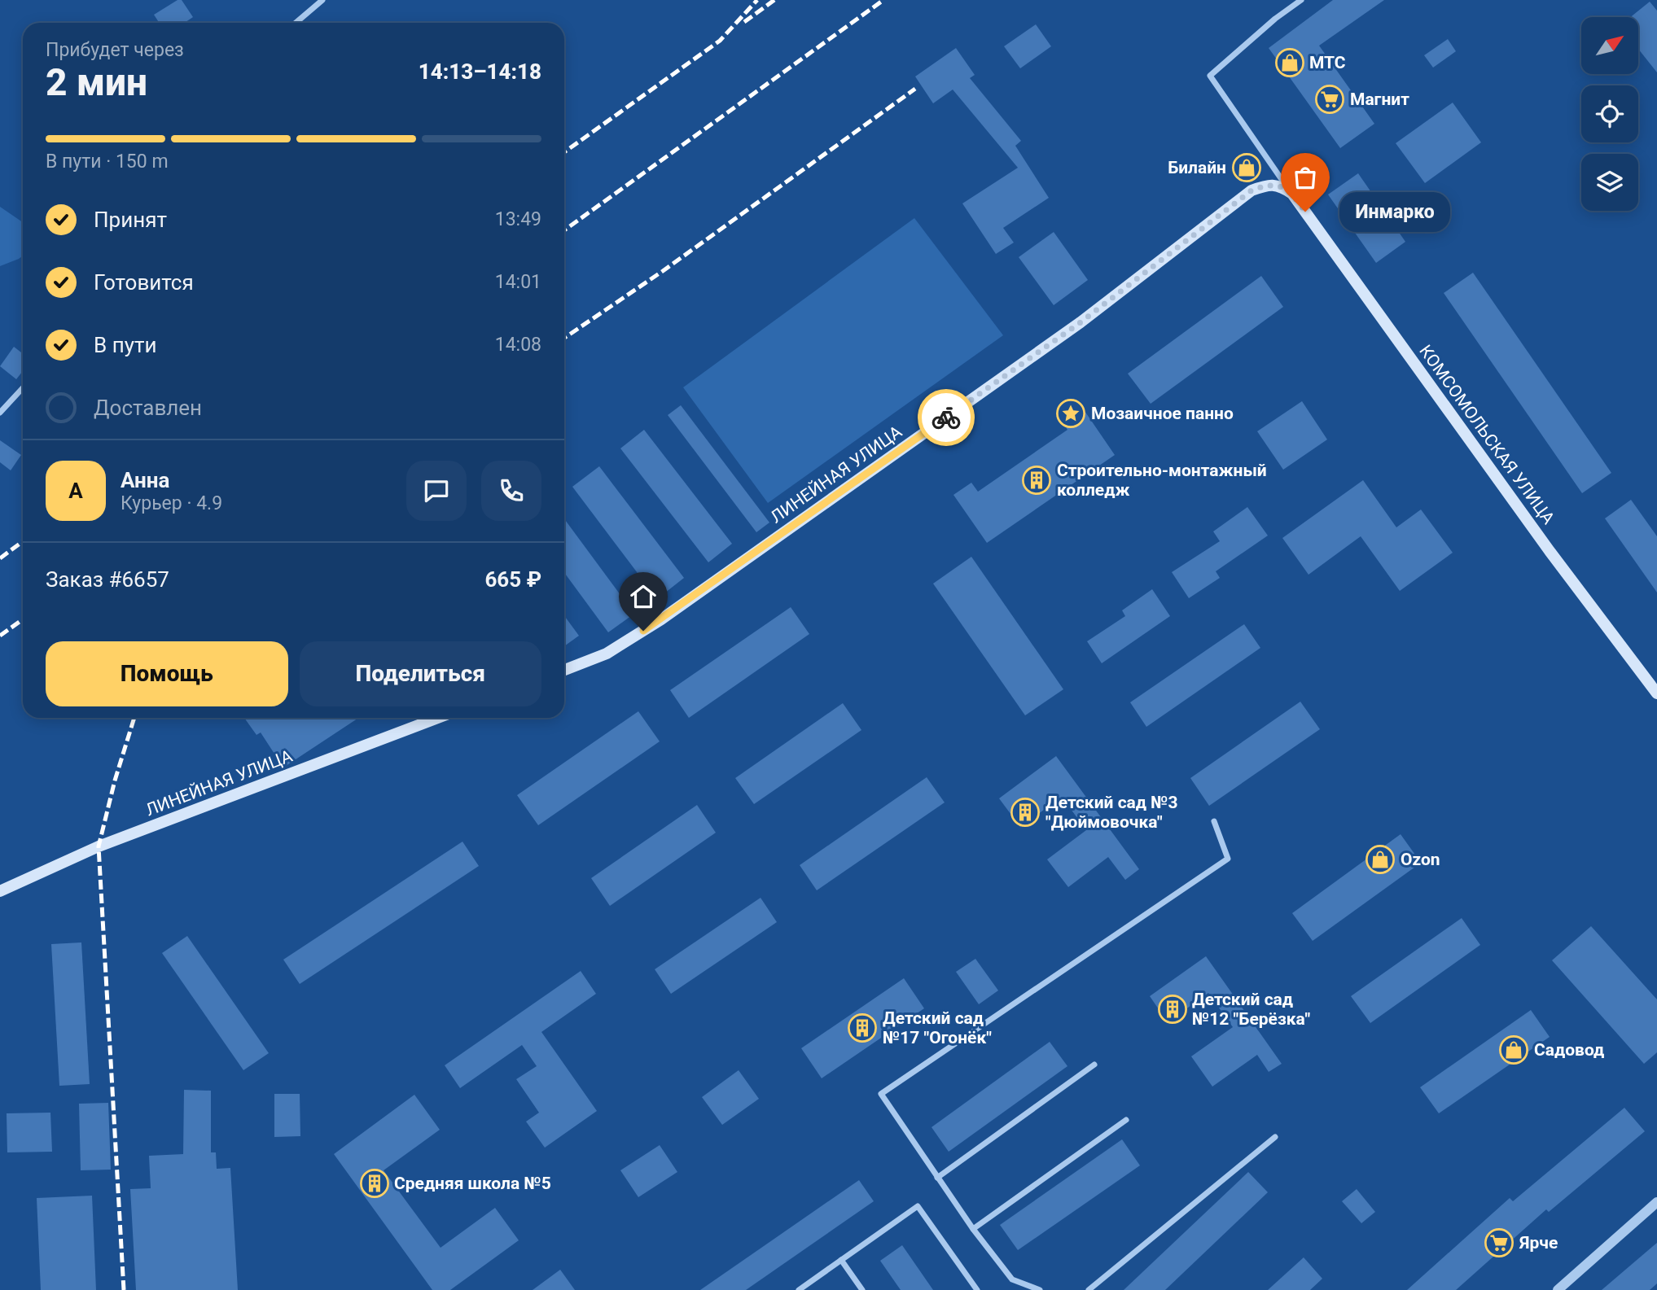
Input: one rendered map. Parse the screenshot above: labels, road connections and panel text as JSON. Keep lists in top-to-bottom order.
{
  "streets": {
    "main road": ["КОМСОМОЛЬСКАЯ УЛИЦА", "ЛИНЕЙНАЯ УЛИЦА"]
  },
  "crossings": [
    ["КОМСОМОЛЬСКАЯ УЛИЦА", "ЛИНЕЙНАЯ УЛИЦА"]
  ],
  "places": {
    "shop": [
      "МТС",
      "Билайн",
      "Ozon",
      "Садовод"
    ],
    "supermarket": ["Магнит", "Ярче"],
    "other": ["Инмарко"],
    "place": ["Мозаичное панно"],
    "building": [
      "Строительно-монтажный колледж",
      "Детский сад №3 \"Дюймовочка\"",
      "Детский сад №12 \"Берёзка\"",
      "Детский сад №17 \"Огонёк\"",
      "Средняя школа №5"
    ]
  },
  "north": "top right",
  "page": {
    "heading": ["2 мин", "Прибудет через", "14:13–14:18"],
    "panel": [
      "Анна",
      "Курьер · 4.9",
      "Заказ #6657",
      "665 ₽"
    ],
    "bar": "В пути · 150 m",
    "list": [
      ["Принят", "13:49"],
      ["Готовится", "14:01"],
      ["В пути", "14:08"],
      "Доставлен"
    ],
    "bubble": "Инмарко",
    "round": "А",
    "buttons": ["Помощь", "Поделиться"]
  }
}
